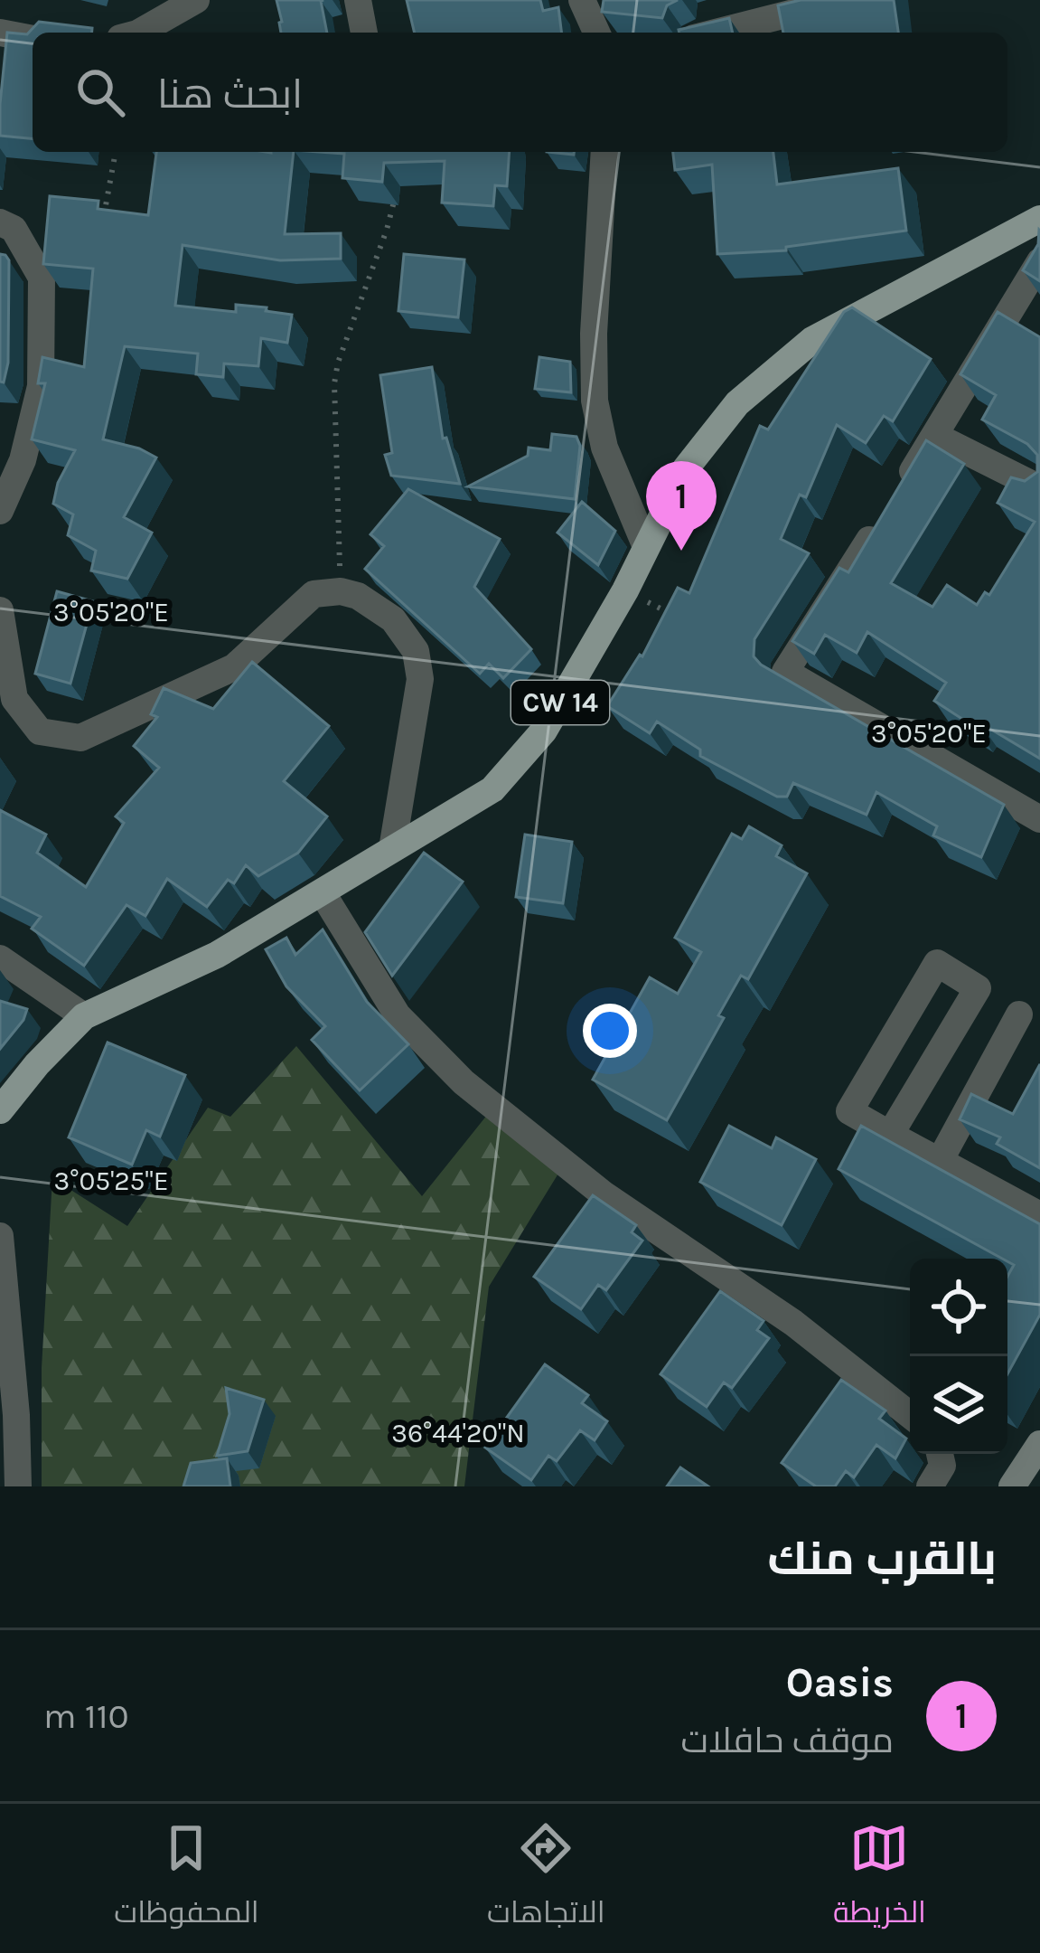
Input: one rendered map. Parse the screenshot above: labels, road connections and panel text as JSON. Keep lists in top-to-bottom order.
{
  "streets": {
    "main road": ["CW 14"]
  },
  "page": {
    "search": "ابحث هنا",
    "pins": "1",
    "heading": "بالقرب منك",
    "list": [
      {
        "mark": "1",
        "name": "Oasis",
        "note": "موقف حافلات",
        "value": "110 m"
      }
    ],
    "nav": ["الخريطة", "الاتجاهات", "المحفوظات"]
  },
  "coordinates": ["3°05'20\"E", "3°05'25\"E", "36°44'20\"N"]
}
